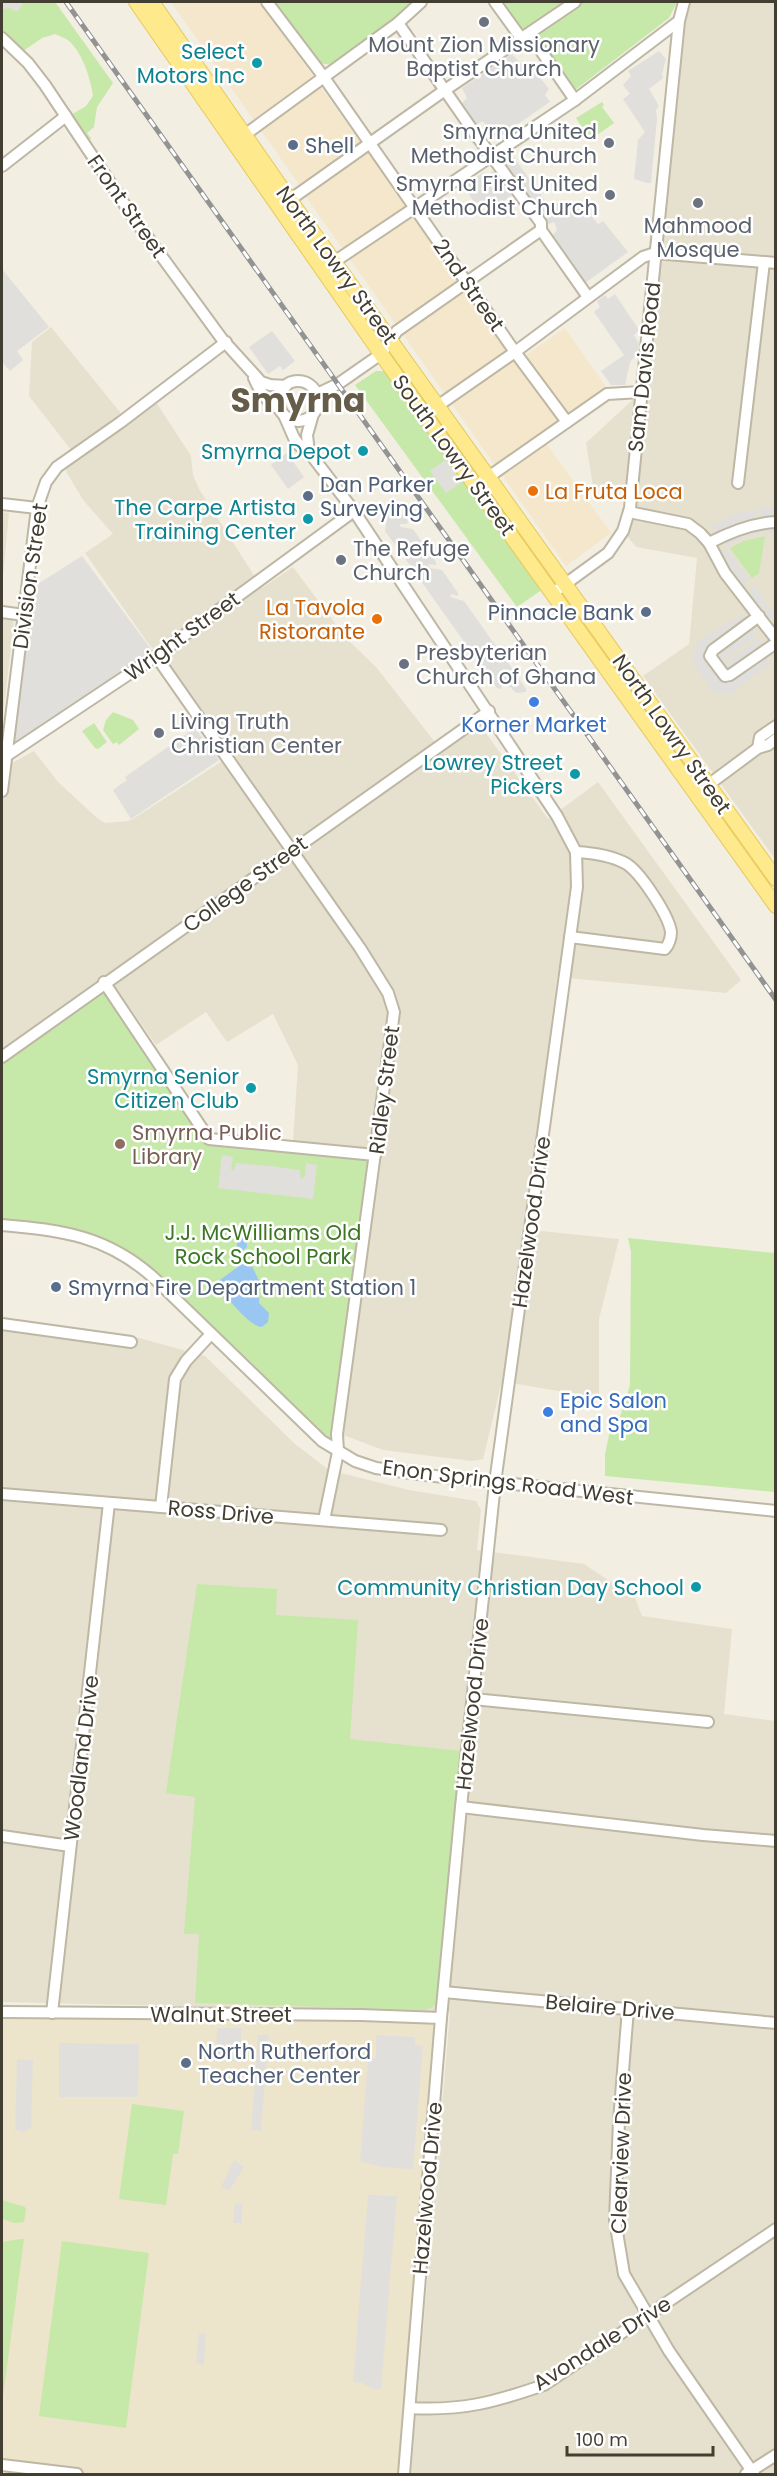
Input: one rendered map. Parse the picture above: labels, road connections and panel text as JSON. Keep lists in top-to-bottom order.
{
  "streets": {
    "main road": ["North Lowry Street", "South Lowry Street"],
    "street": [
      "Front Street",
      "2nd Street",
      "Sam Davis Road",
      "Division Street",
      "Wright Street",
      "College Street",
      "Ridley Street",
      "Hazelwood Drive",
      "Enon Springs Road West",
      "Ross Drive",
      "Woodland Drive",
      "Belaire Drive",
      "Walnut Street",
      "Clearview Drive",
      "Avondale Drive"
    ]
  },
  "crossings": [
    ["Front Street", "Division Street"],
    ["Front Street", "Wright Street"],
    ["Front Street", "College Street"],
    ["Front Street", "Hazelwood Drive"],
    ["North Lowry Street", "Sam Davis Road"],
    ["North Lowry Street", "South Lowry Street"],
    ["Sam Davis Road", "South Lowry Street"],
    ["Division Street", "Wright Street"],
    ["Wright Street", "Ridley Street"],
    ["College Street", "Ridley Street"],
    ["College Street", "Hazelwood Drive"],
    ["Ridley Street", "Enon Springs Road West"],
    ["Ridley Street", "Ross Drive"],
    ["Hazelwood Drive", "Enon Springs Road West"],
    ["Hazelwood Drive", "Belaire Drive"],
    ["Hazelwood Drive", "Walnut Street"],
    ["Hazelwood Drive", "Avondale Drive"],
    ["Ross Drive", "Woodland Drive"],
    ["Woodland Drive", "Walnut Street"],
    ["Belaire Drive", "Clearview Drive"],
    ["Clearview Drive", "Avondale Drive"]
  ],
  "districts": ["Smyrna"],
  "parks": ["J.J. McWilliams Old Rock School Park"],
  "places": [
    "Mount Zion Missionary Baptist Church",
    "Select Motors Inc",
    "Smyrna United Methodist Church",
    "Shell",
    "Smyrna First United Methodist Church",
    "Mahmood Mosque",
    "Smyrna Depot",
    "La Fruta Loca",
    "Dan Parker Surveying",
    "The Carpe Artista Training Center",
    "The Refuge Church",
    "Pinnacle Bank",
    "La Tavola Ristorante",
    "Presbyterian Church of Ghana",
    "Korner Market",
    "Living Truth Christian Center",
    "Lowrey Street Pickers",
    "Smyrna Senior Citizen Club",
    "Smyrna Public Library",
    "Smyrna Fire Department Station 1",
    "Epic Salon and Spa",
    "Community Christian Day School",
    "North Rutherford Teacher Center"
  ],
  "scale_bar": "100 m"
}
